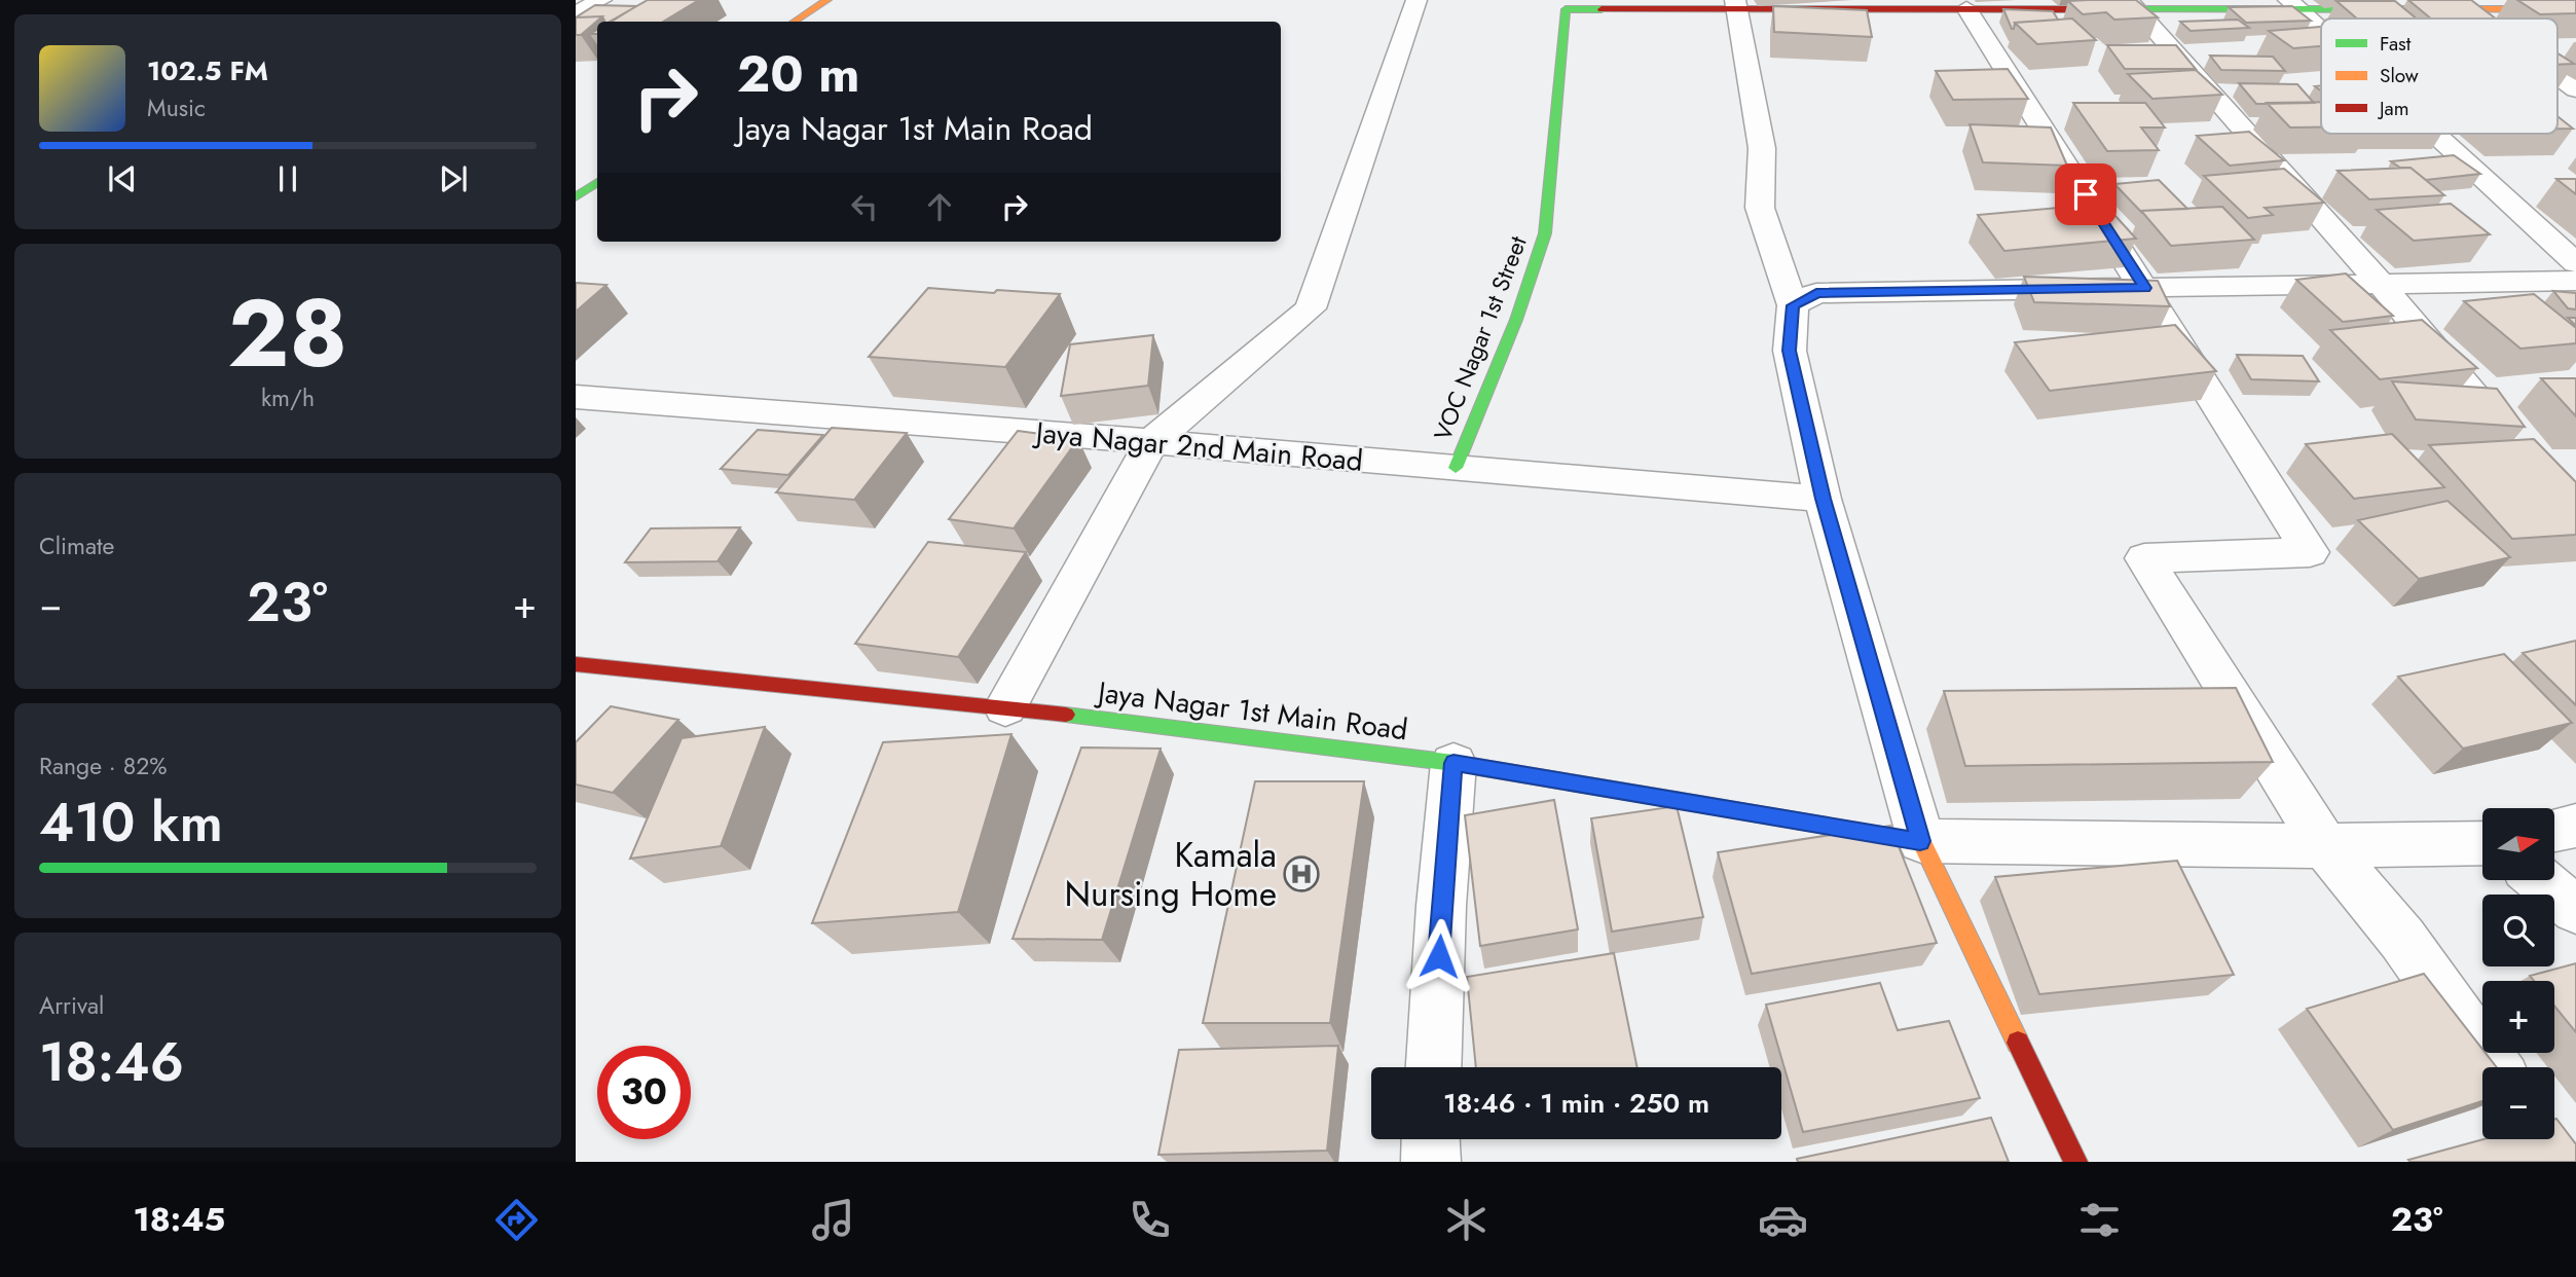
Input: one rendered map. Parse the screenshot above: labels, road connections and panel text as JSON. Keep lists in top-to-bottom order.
{
  "streets": {
    "main road": ["VOC Nagar 1st Street", "Jaya Nagar 1st Main Road"],
    "street": ["Jaya Nagar 2nd Main Road"]
  },
  "crossings": [
    ["VOC Nagar 1st Street", "Jaya Nagar 2nd Main Road"]
  ],
  "places": {
    "hospital": ["Kamala Nursing Home"]
  },
  "legend": ["Fast", "Slow", "Jam"],
  "north": "right",
  "page": {
    "turn": ["20 m", "Jaya Nagar 1st Main Road"],
    "song": ["102.5 FM", "Music"],
    "tile": [
      ["28", "km/h"],
      "Climate",
      ["Range · 82%", "410 km"],
      ["Arrival", "18:46"]
    ],
    "heat": ["−", "23°", "+"],
    "map_buttons": ["+", "−"],
    "limit": "30",
    "trip": "18:46 · 1 min · 250 m",
    "tabs": ["18:45", "23°"]
  }
}
